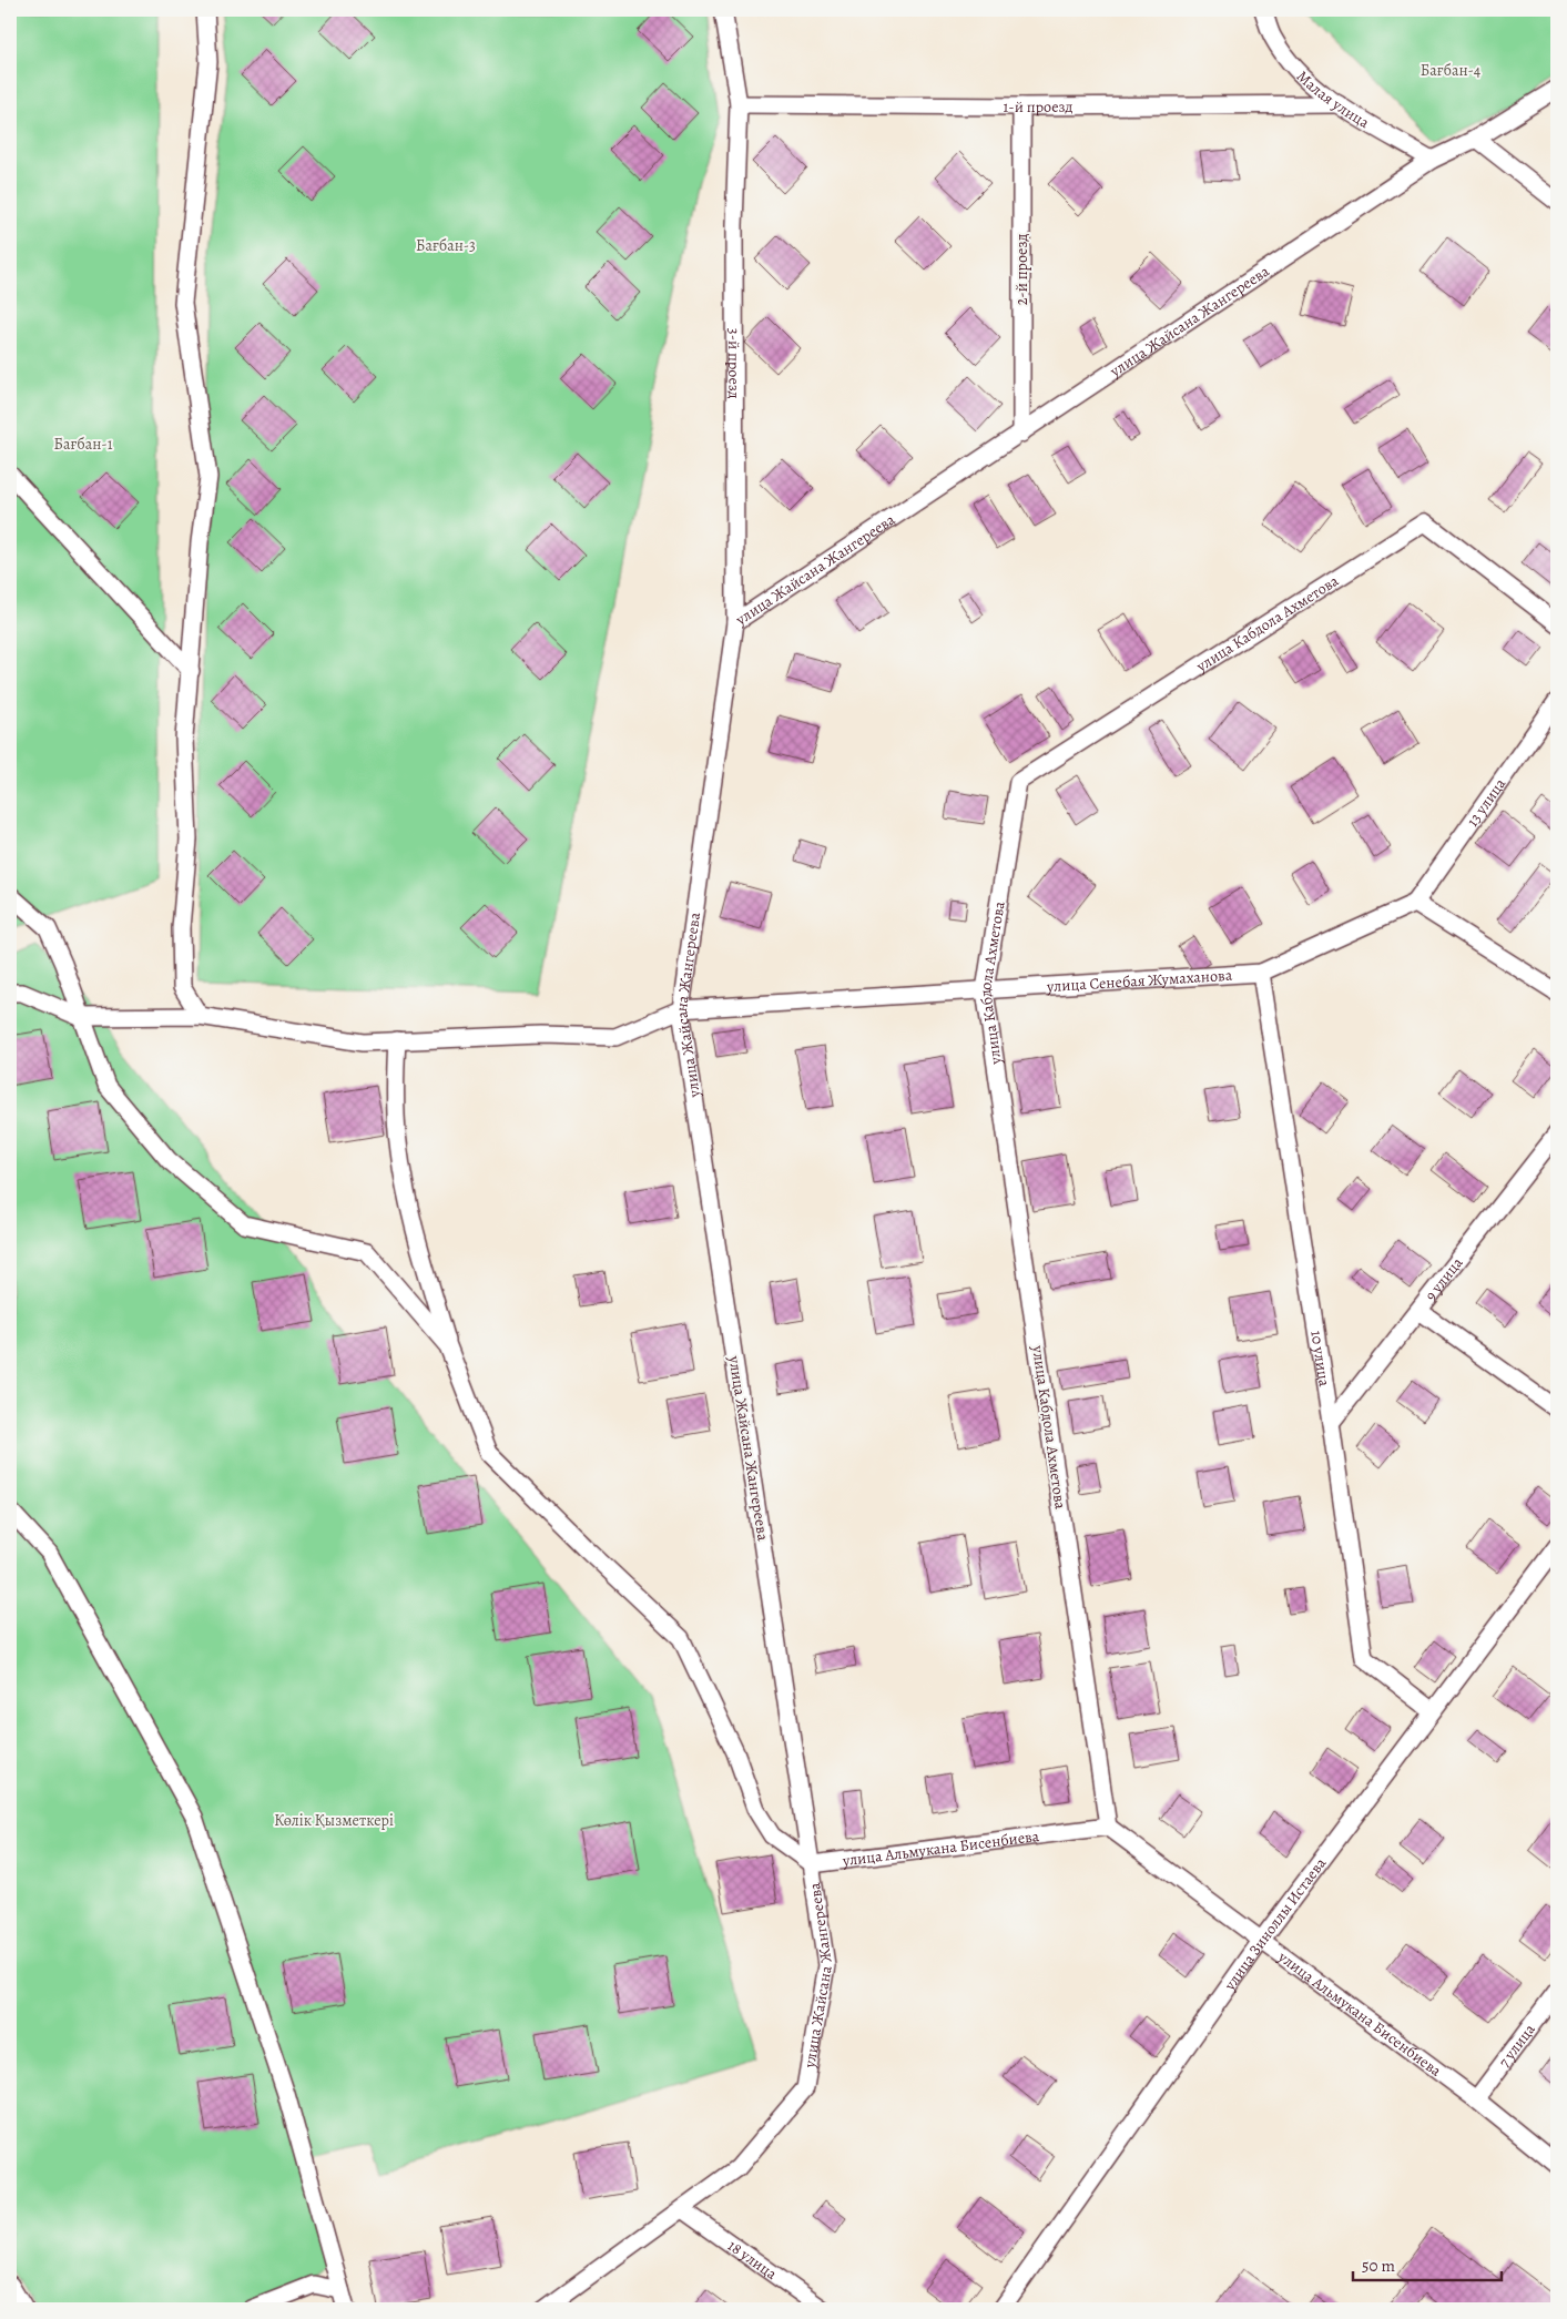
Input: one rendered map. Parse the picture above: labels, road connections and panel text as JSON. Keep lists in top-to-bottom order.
{
  "streets": {
    "street": [
      "Малая улица",
      "1-й проезд",
      "2-й проезд",
      "улица Жайсана Жангереева",
      "3-й проезд",
      "улица Кабдола Ахметова",
      "13 улица",
      "улица Сенебая Жумаханова",
      "9 улица",
      "10 улица",
      "улица Альмукана Бисенбиева",
      "улица Зиноллы Истаева",
      "7 улица",
      "18 улица"
    ]
  },
  "crossings": [
    ["Малая улица", "1-й проезд"],
    ["Малая улица", "улица Жайсана Жангереева"],
    ["1-й проезд", "2-й проезд"],
    ["1-й проезд", "3-й проезд"],
    ["2-й проезд", "улица Жайсана Жангереева"],
    ["улица Жайсана Жангереева", "3-й проезд"],
    ["улица Жайсана Жангереева", "улица Сенебая Жумаханова"],
    ["улица Жайсана Жангереева", "улица Альмукана Бисенбиева"],
    ["улица Жайсана Жангереева", "18 улица"],
    ["улица Кабдола Ахметова", "улица Сенебая Жумаханова"],
    ["улица Кабдола Ахметова", "улица Альмукана Бисенбиева"],
    ["13 улица", "улица Сенебая Жумаханова"],
    ["улица Сенебая Жумаханова", "10 улица"],
    ["9 улица", "10 улица"],
    ["10 улица", "улица Зиноллы Истаева"],
    ["улица Альмукана Бисенбиева", "улица Зиноллы Истаева"],
    ["улица Альмукана Бисенбиева", "7 улица"]
  ],
  "parks": [
    "Бағбан-4",
    "Бағбан-3",
    "Бағбан-1",
    "Көлік Қызметкері"
  ],
  "scale_bar": "50 m"
}
